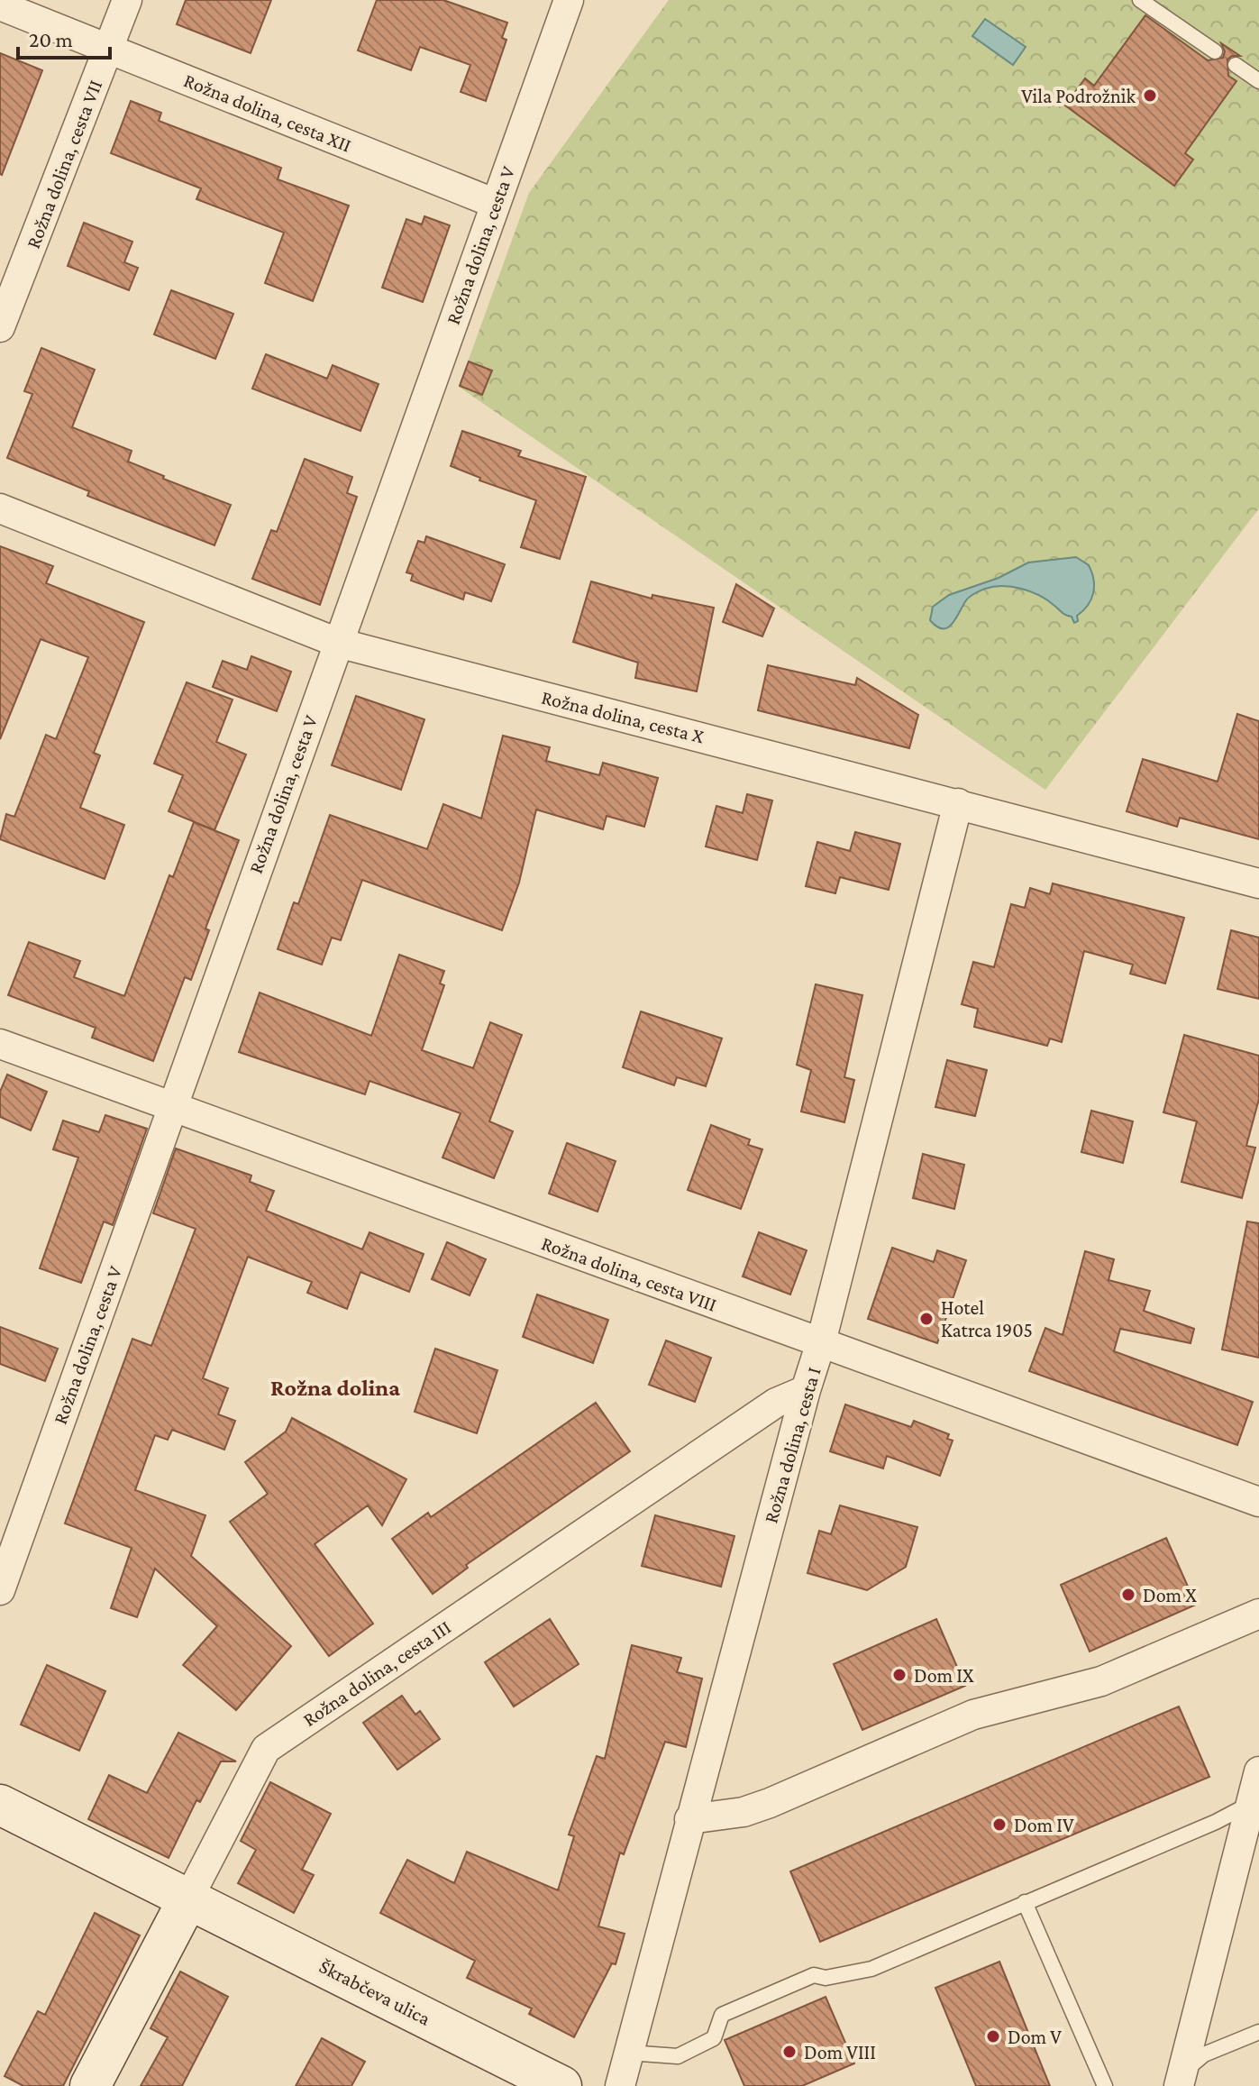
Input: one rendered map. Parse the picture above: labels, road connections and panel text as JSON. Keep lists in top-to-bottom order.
{
  "streets": {
    "street": [
      "Rožna dolina, cesta XII",
      "Rožna dolina, cesta VII",
      "Rožna dolina, cesta V",
      "Rožna dolina, cesta X",
      "Rožna dolina, cesta VIII",
      "Rožna dolina, cesta I",
      "Rožna dolina, cesta III",
      "Škrabčeva ulica"
    ]
  },
  "crossings": [
    ["Rožna dolina, cesta XII", "Rožna dolina, cesta VII"],
    ["Rožna dolina, cesta XII", "Rožna dolina, cesta V"],
    ["Rožna dolina, cesta V", "Rožna dolina, cesta X"],
    ["Rožna dolina, cesta V", "Rožna dolina, cesta VIII"],
    ["Rožna dolina, cesta X", "Rožna dolina, cesta I"],
    ["Rožna dolina, cesta VIII", "Rožna dolina, cesta I"],
    ["Rožna dolina, cesta I", "Rožna dolina, cesta III"],
    ["Rožna dolina, cesta III", "Škrabčeva ulica"]
  ],
  "districts": ["Rožna dolina"],
  "places": [
    "Vila Podrožnik",
    "Hotel Katrca 1905",
    "Dom X",
    "Dom IX",
    "Dom IV",
    "Dom V",
    "Dom VIII"
  ],
  "scale_bar": "20 m"
}
